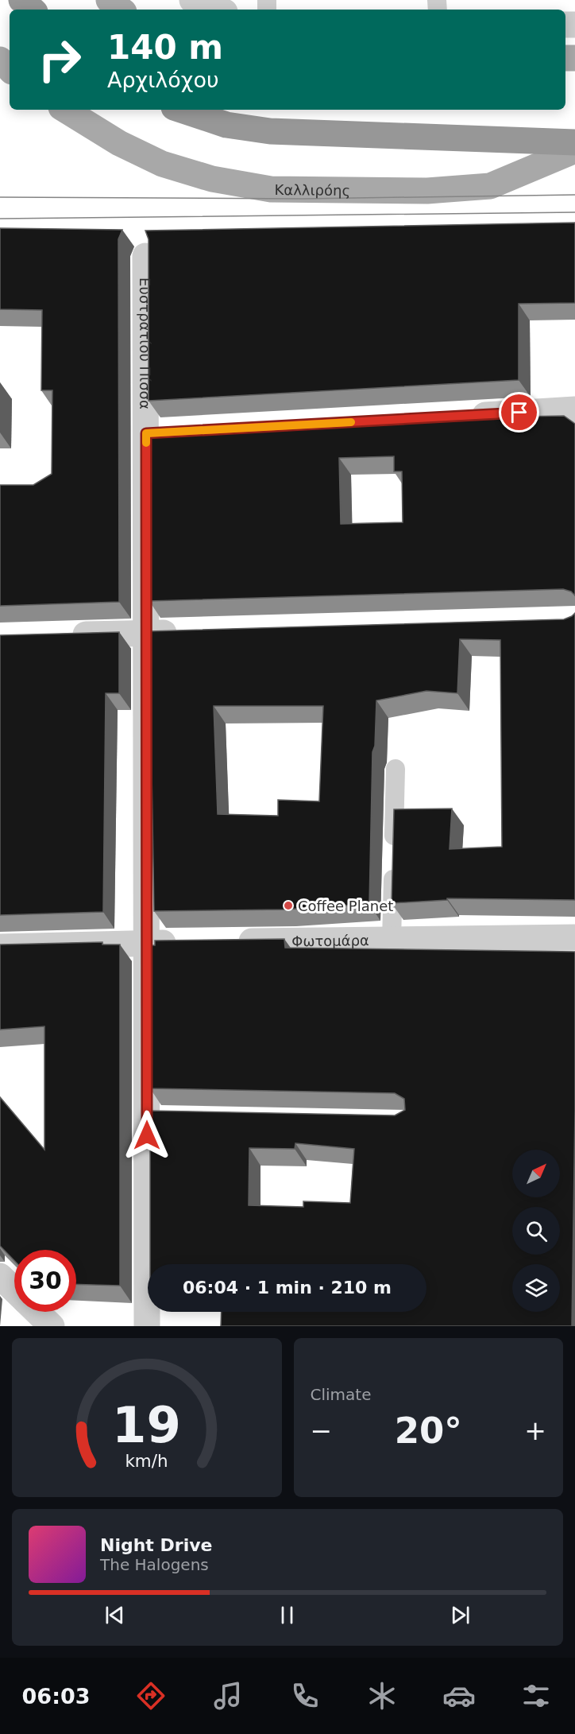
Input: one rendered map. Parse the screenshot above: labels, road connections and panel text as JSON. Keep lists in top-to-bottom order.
{
  "streets": {
    "main road": ["Καλλιρόης"],
    "street": ["Ευστρατίου Πίσσα", "Φωτομάρα"]
  },
  "places": ["Coffee Planet"],
  "north": "top right",
  "page": {
    "turn": ["140 m", "Αρχιλόχου"],
    "limit": "30",
    "trip": "06:04 · 1 min · 210 m",
    "tile": "Climate",
    "heat": ["−", "20°", "+"],
    "song": ["Night Drive", "The Halogens"],
    "tabs": "06:03",
    "gauge": ["19", "km/h"]
  }
}
